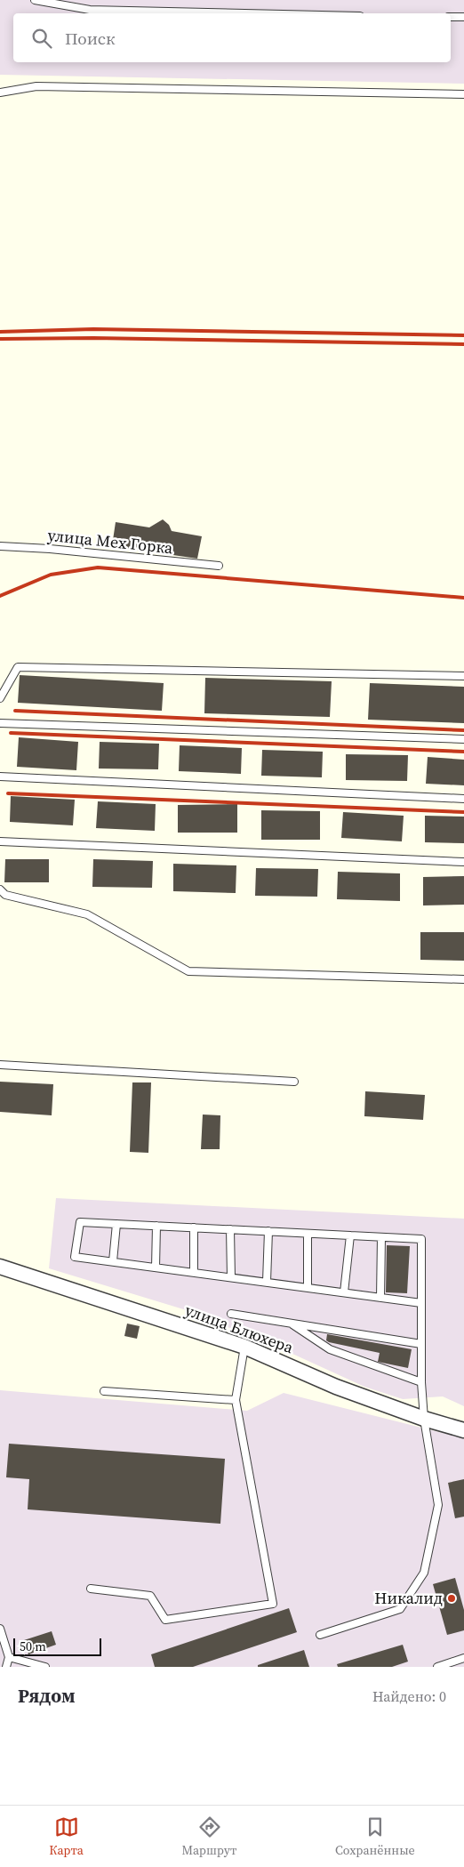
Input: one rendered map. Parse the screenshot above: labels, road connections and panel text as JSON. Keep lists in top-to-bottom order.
{
  "streets": {
    "street": ["улица Блюхера"],
    "lane": ["улица Мех Горка"]
  },
  "places": ["Никалид"],
  "scale_bar": "50 m",
  "page": {
    "search": "Поиск",
    "scale": "50 m",
    "heading": ["Рядом", "Найдено: 0"],
    "nav": ["Карта", "Маршрут", "Сохранённые"]
  }
}
